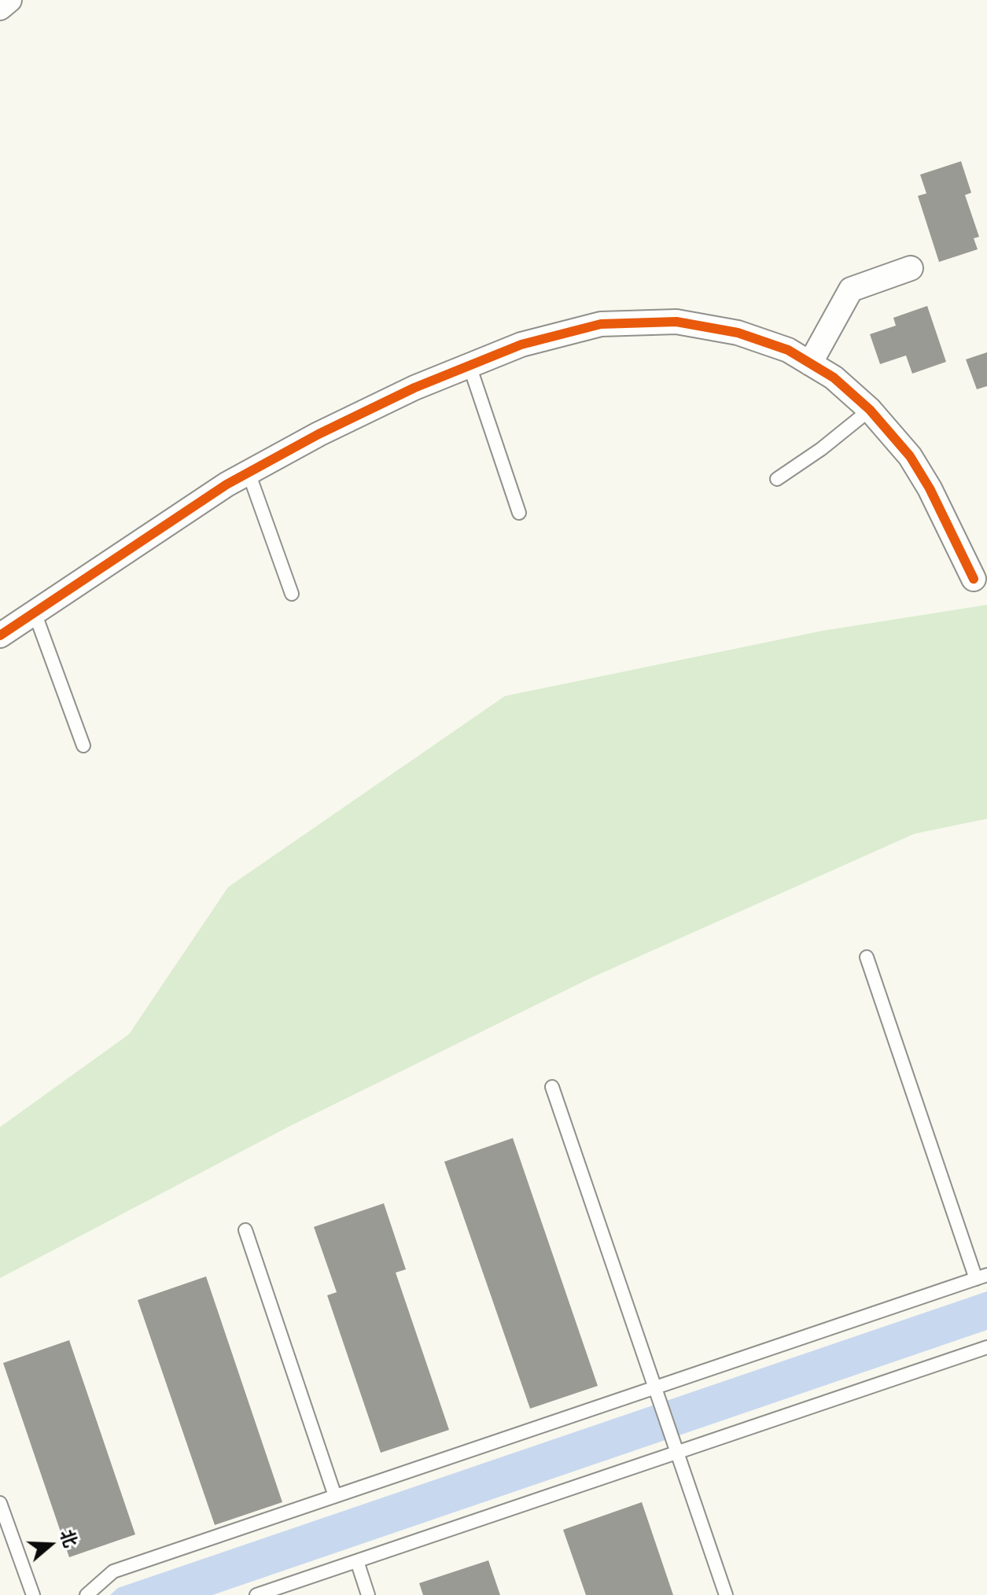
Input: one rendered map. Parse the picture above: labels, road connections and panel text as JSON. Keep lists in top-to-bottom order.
{
  "north": "right"
}
